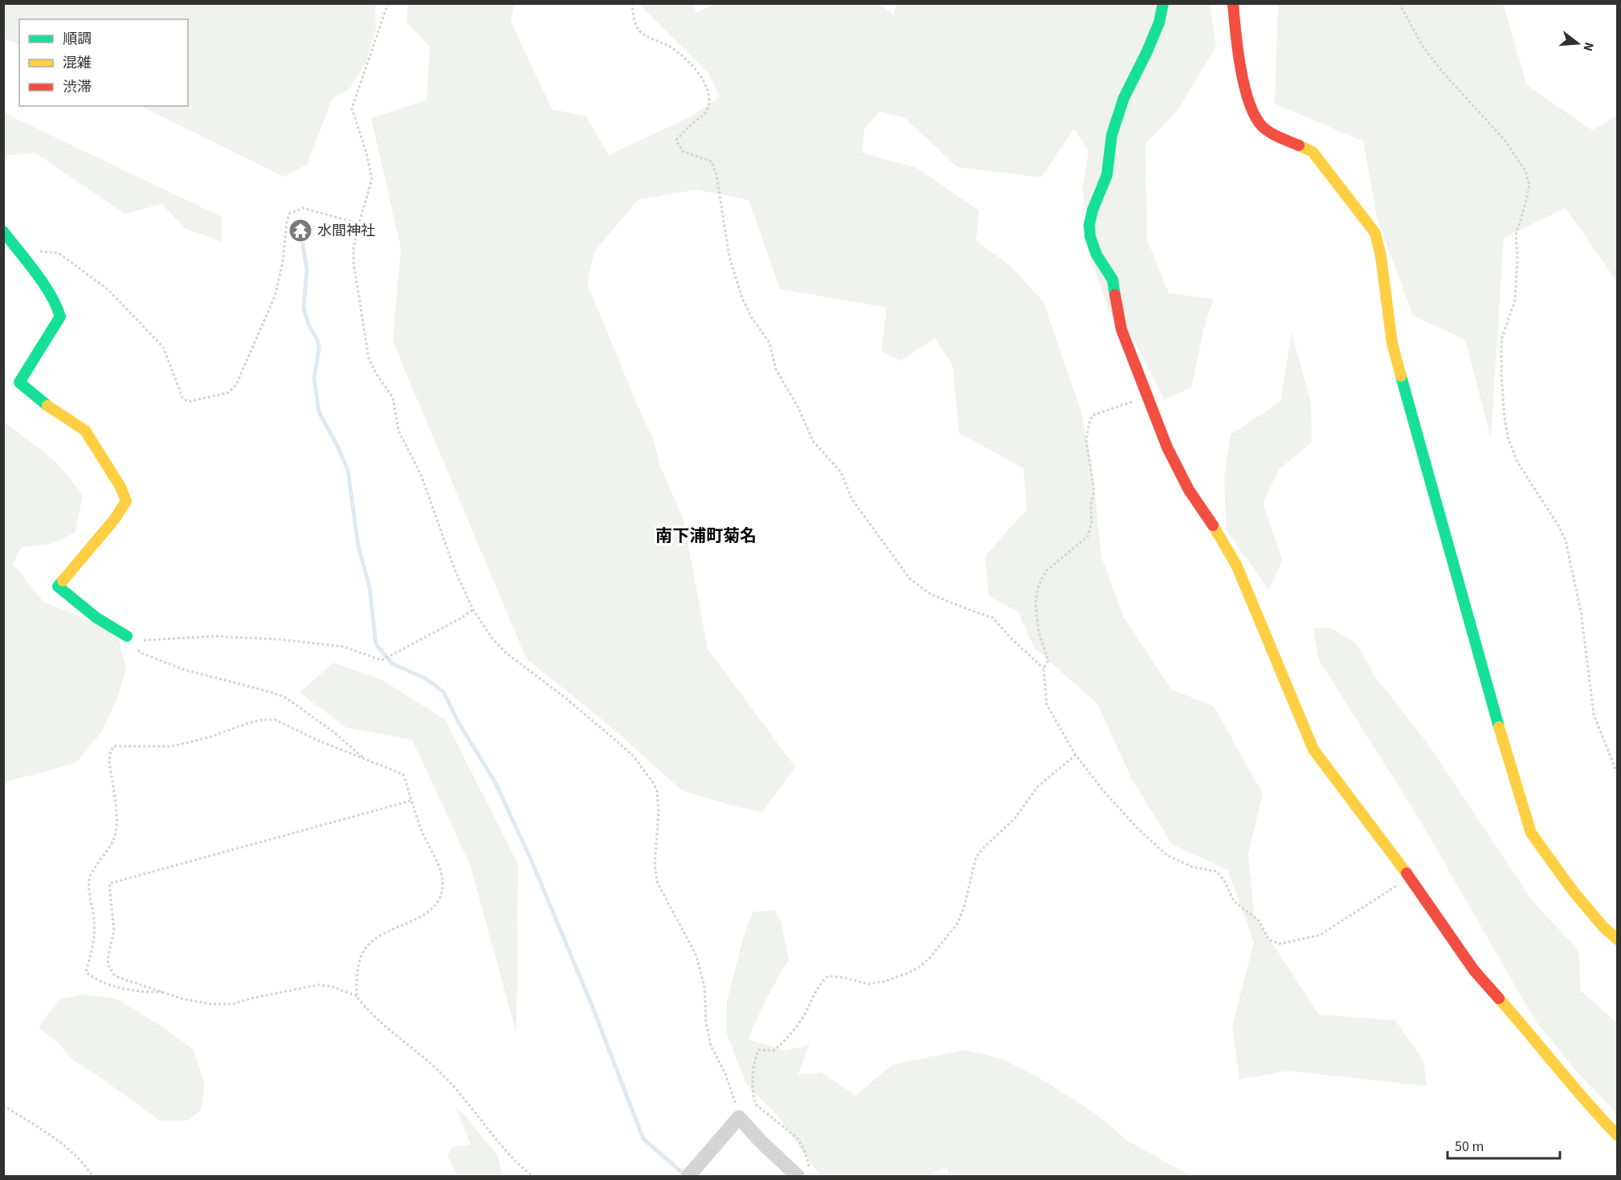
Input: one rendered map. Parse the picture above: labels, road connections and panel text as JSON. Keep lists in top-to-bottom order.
{
  "districts": ["南下浦町菊名"],
  "places": {
    "temple": ["水間神社"]
  },
  "legend": ["順調", "混雑", "渋滞"],
  "scale_bar": "50 m",
  "north": "right"
}
